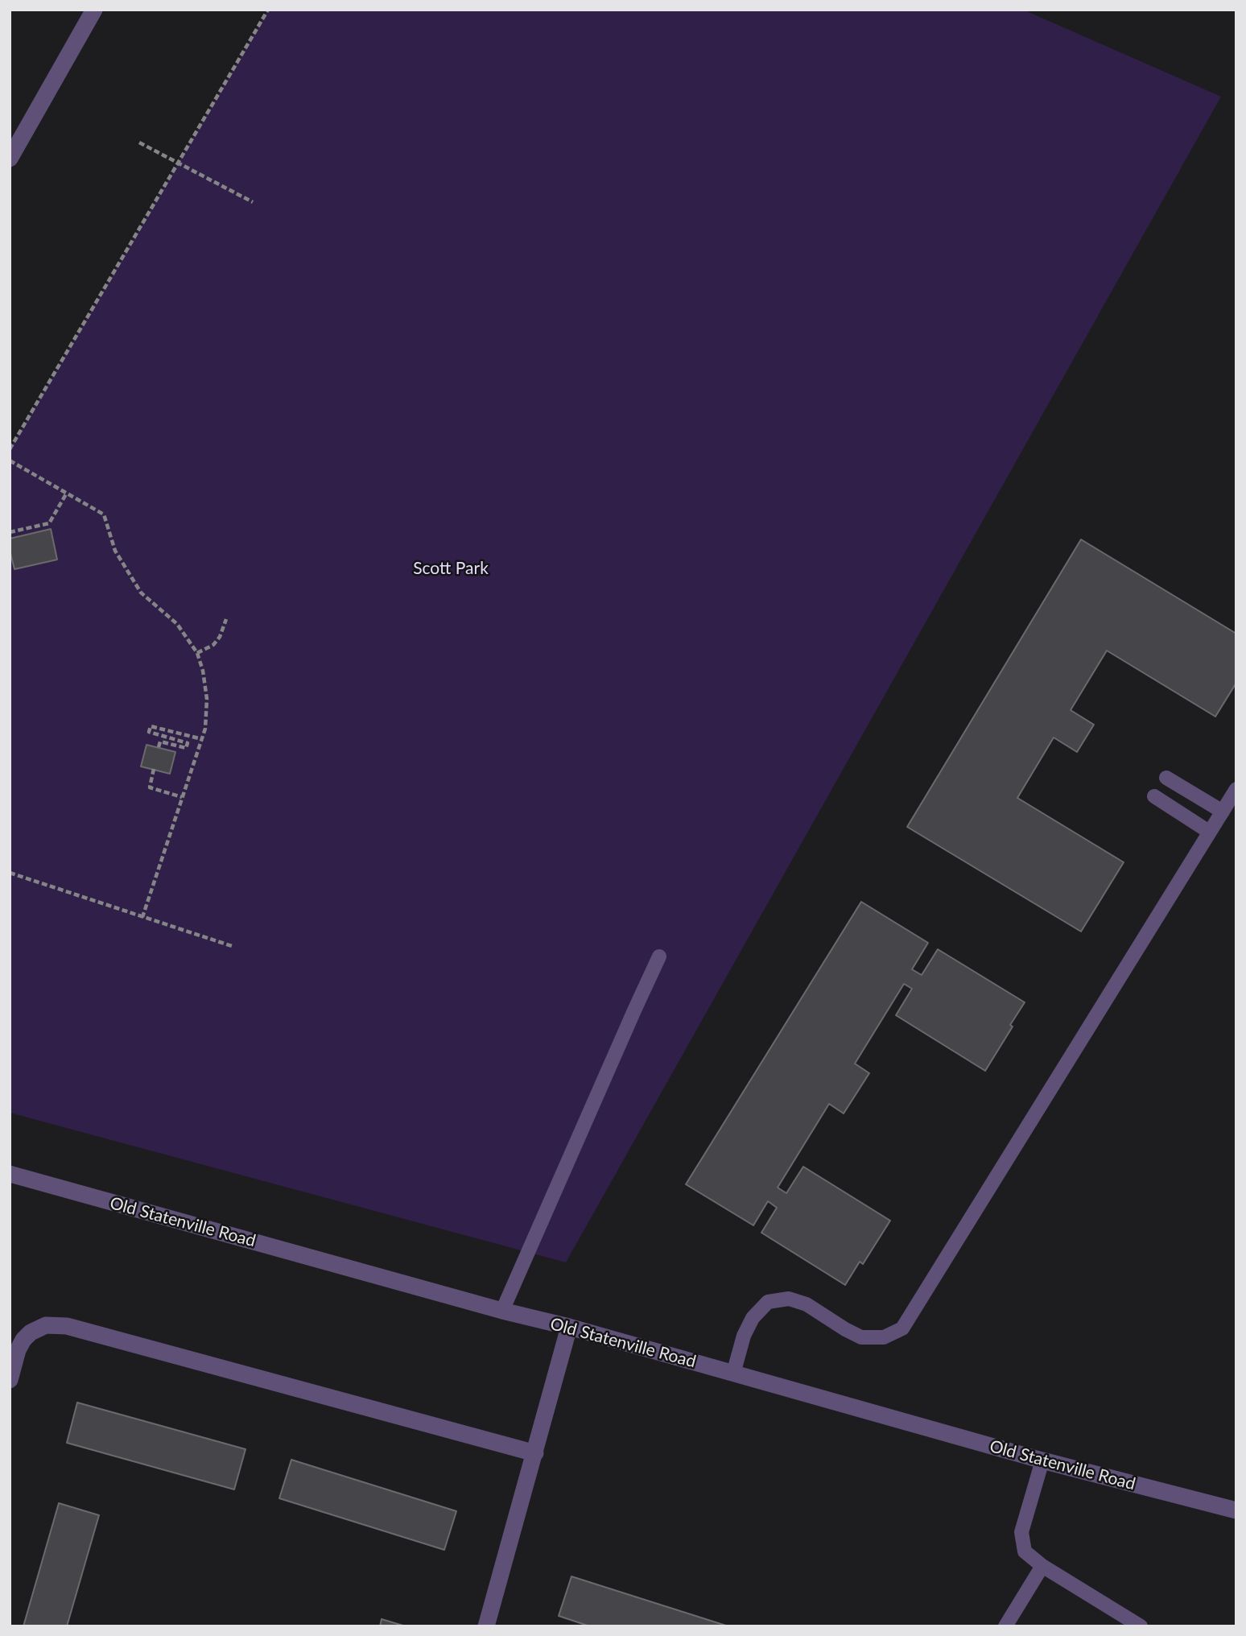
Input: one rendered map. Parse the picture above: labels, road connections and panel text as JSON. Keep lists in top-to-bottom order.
{
  "streets": {
    "street": ["Old Statenville Road"]
  },
  "parks": ["Scott Park"]
}
